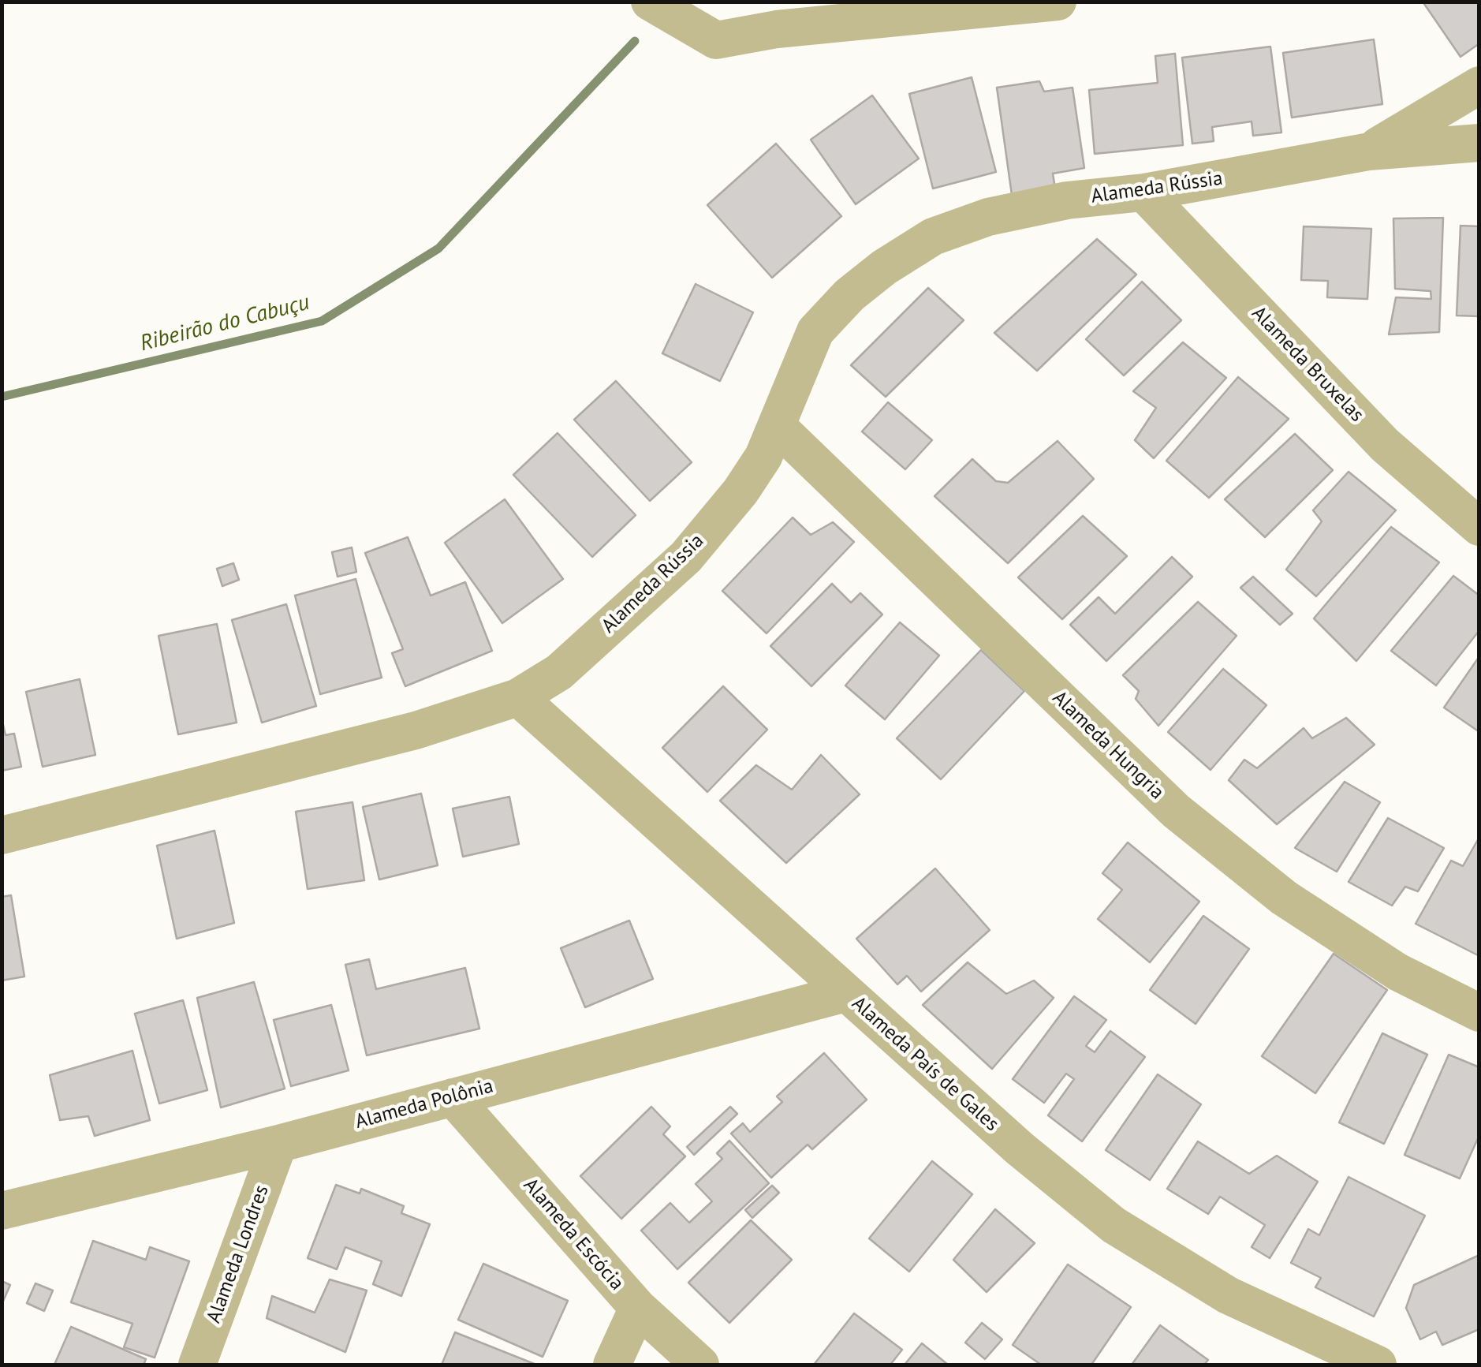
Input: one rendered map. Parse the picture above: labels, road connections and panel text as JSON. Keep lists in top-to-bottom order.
{
  "streets": {
    "street": [
      "Alameda Rússia",
      "Alameda Bruxelas",
      "Alameda Hungria",
      "Alameda País de Gales",
      "Alameda Polônia",
      "Alameda Escócia",
      "Alameda Londres"
    ]
  },
  "crossings": [
    ["Alameda Rússia", "Alameda Bruxelas"],
    ["Alameda Rússia", "Alameda Hungria"],
    ["Alameda Rússia", "Alameda País de Gales"],
    ["Alameda País de Gales", "Alameda Polônia"],
    ["Alameda Polônia", "Alameda Escócia"],
    ["Alameda Polônia", "Alameda Londres"]
  ],
  "water": ["Ribeirão do Cabuçu"]
}
